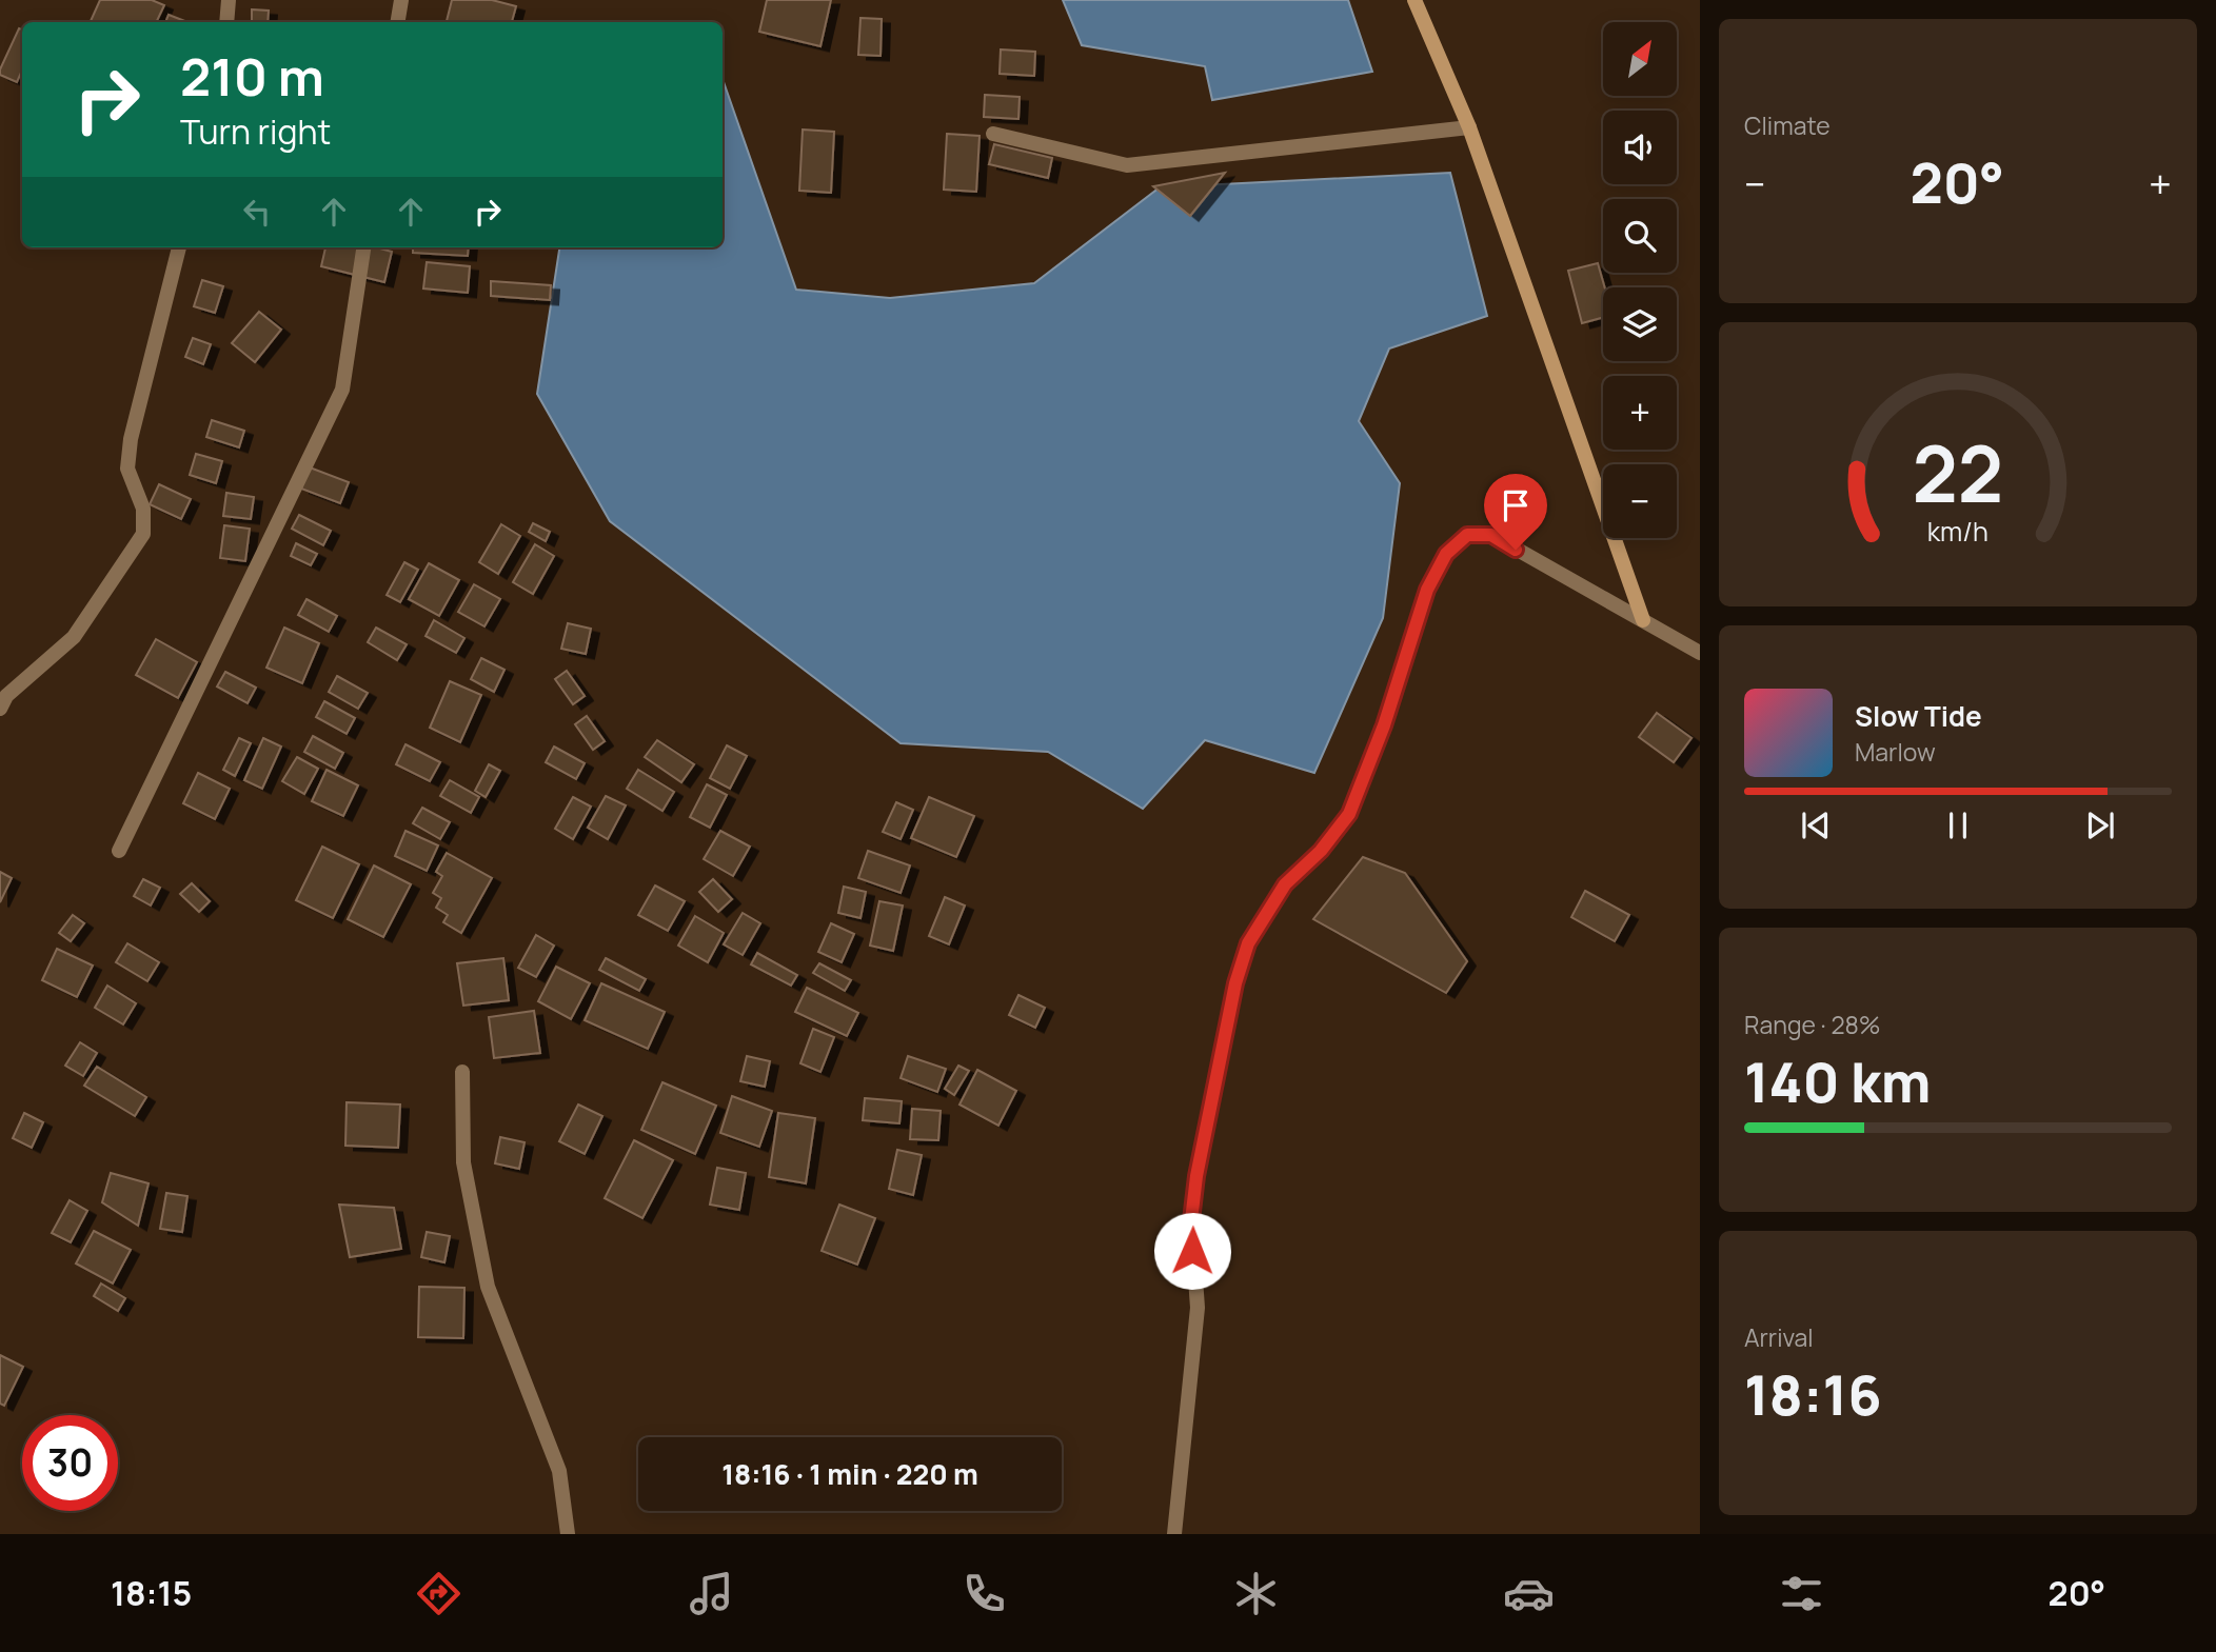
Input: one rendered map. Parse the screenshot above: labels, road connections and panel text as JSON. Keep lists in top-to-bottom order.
{
  "north": "top right",
  "page": {
    "tile": [
      "Climate",
      ["Range · 28%", "140 km"],
      ["Arrival", "18:16"]
    ],
    "map_buttons": ["+", "−"],
    "turn": ["210 m", "Turn right"],
    "heat": ["−", "20°", "+"],
    "song": ["Slow Tide", "Marlow"],
    "limit": "30",
    "trip": "18:16 · 1 min · 220 m",
    "tabs": ["18:15", "20°"],
    "gauge": ["22", "km/h"]
  }
}
